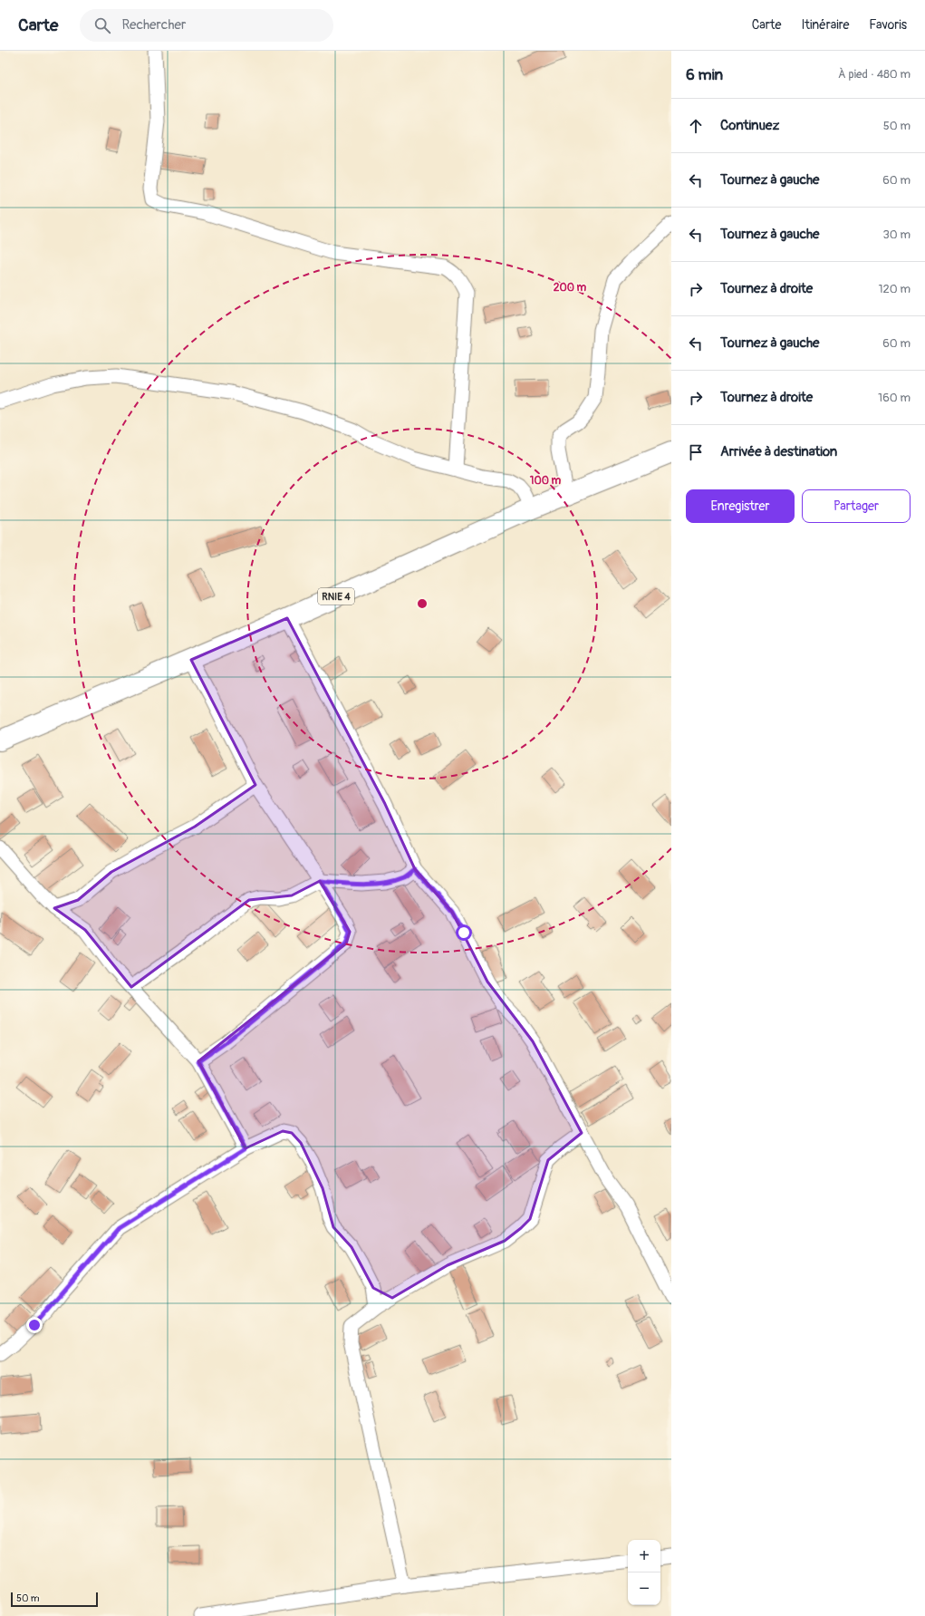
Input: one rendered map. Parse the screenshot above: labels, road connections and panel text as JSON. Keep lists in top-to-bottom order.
{
  "streets": {
    "main road": ["RNIE 4"]
  },
  "scale_bar": "50 m",
  "page": {
    "header": "Carte",
    "search": "Rechercher",
    "nav": ["Carte", "Itinéraire", "Favoris"],
    "heading": ["6 min", "À pied · 480 m"],
    "list": [
      ["Continuez", "50 m"],
      ["Tournez à gauche", "60 m"],
      ["Tournez à gauche", "30 m"],
      ["Tournez à droite", "120 m"],
      ["Tournez à gauche", "60 m"],
      ["Tournez à droite", "160 m"],
      "Arrivée à destination"
    ],
    "buttons": ["Enregistrer", "Partager"],
    "map_buttons": ["+", "−"],
    "scale": "50 m"
  },
  "rings": ["200 m", "100 m"]
}
